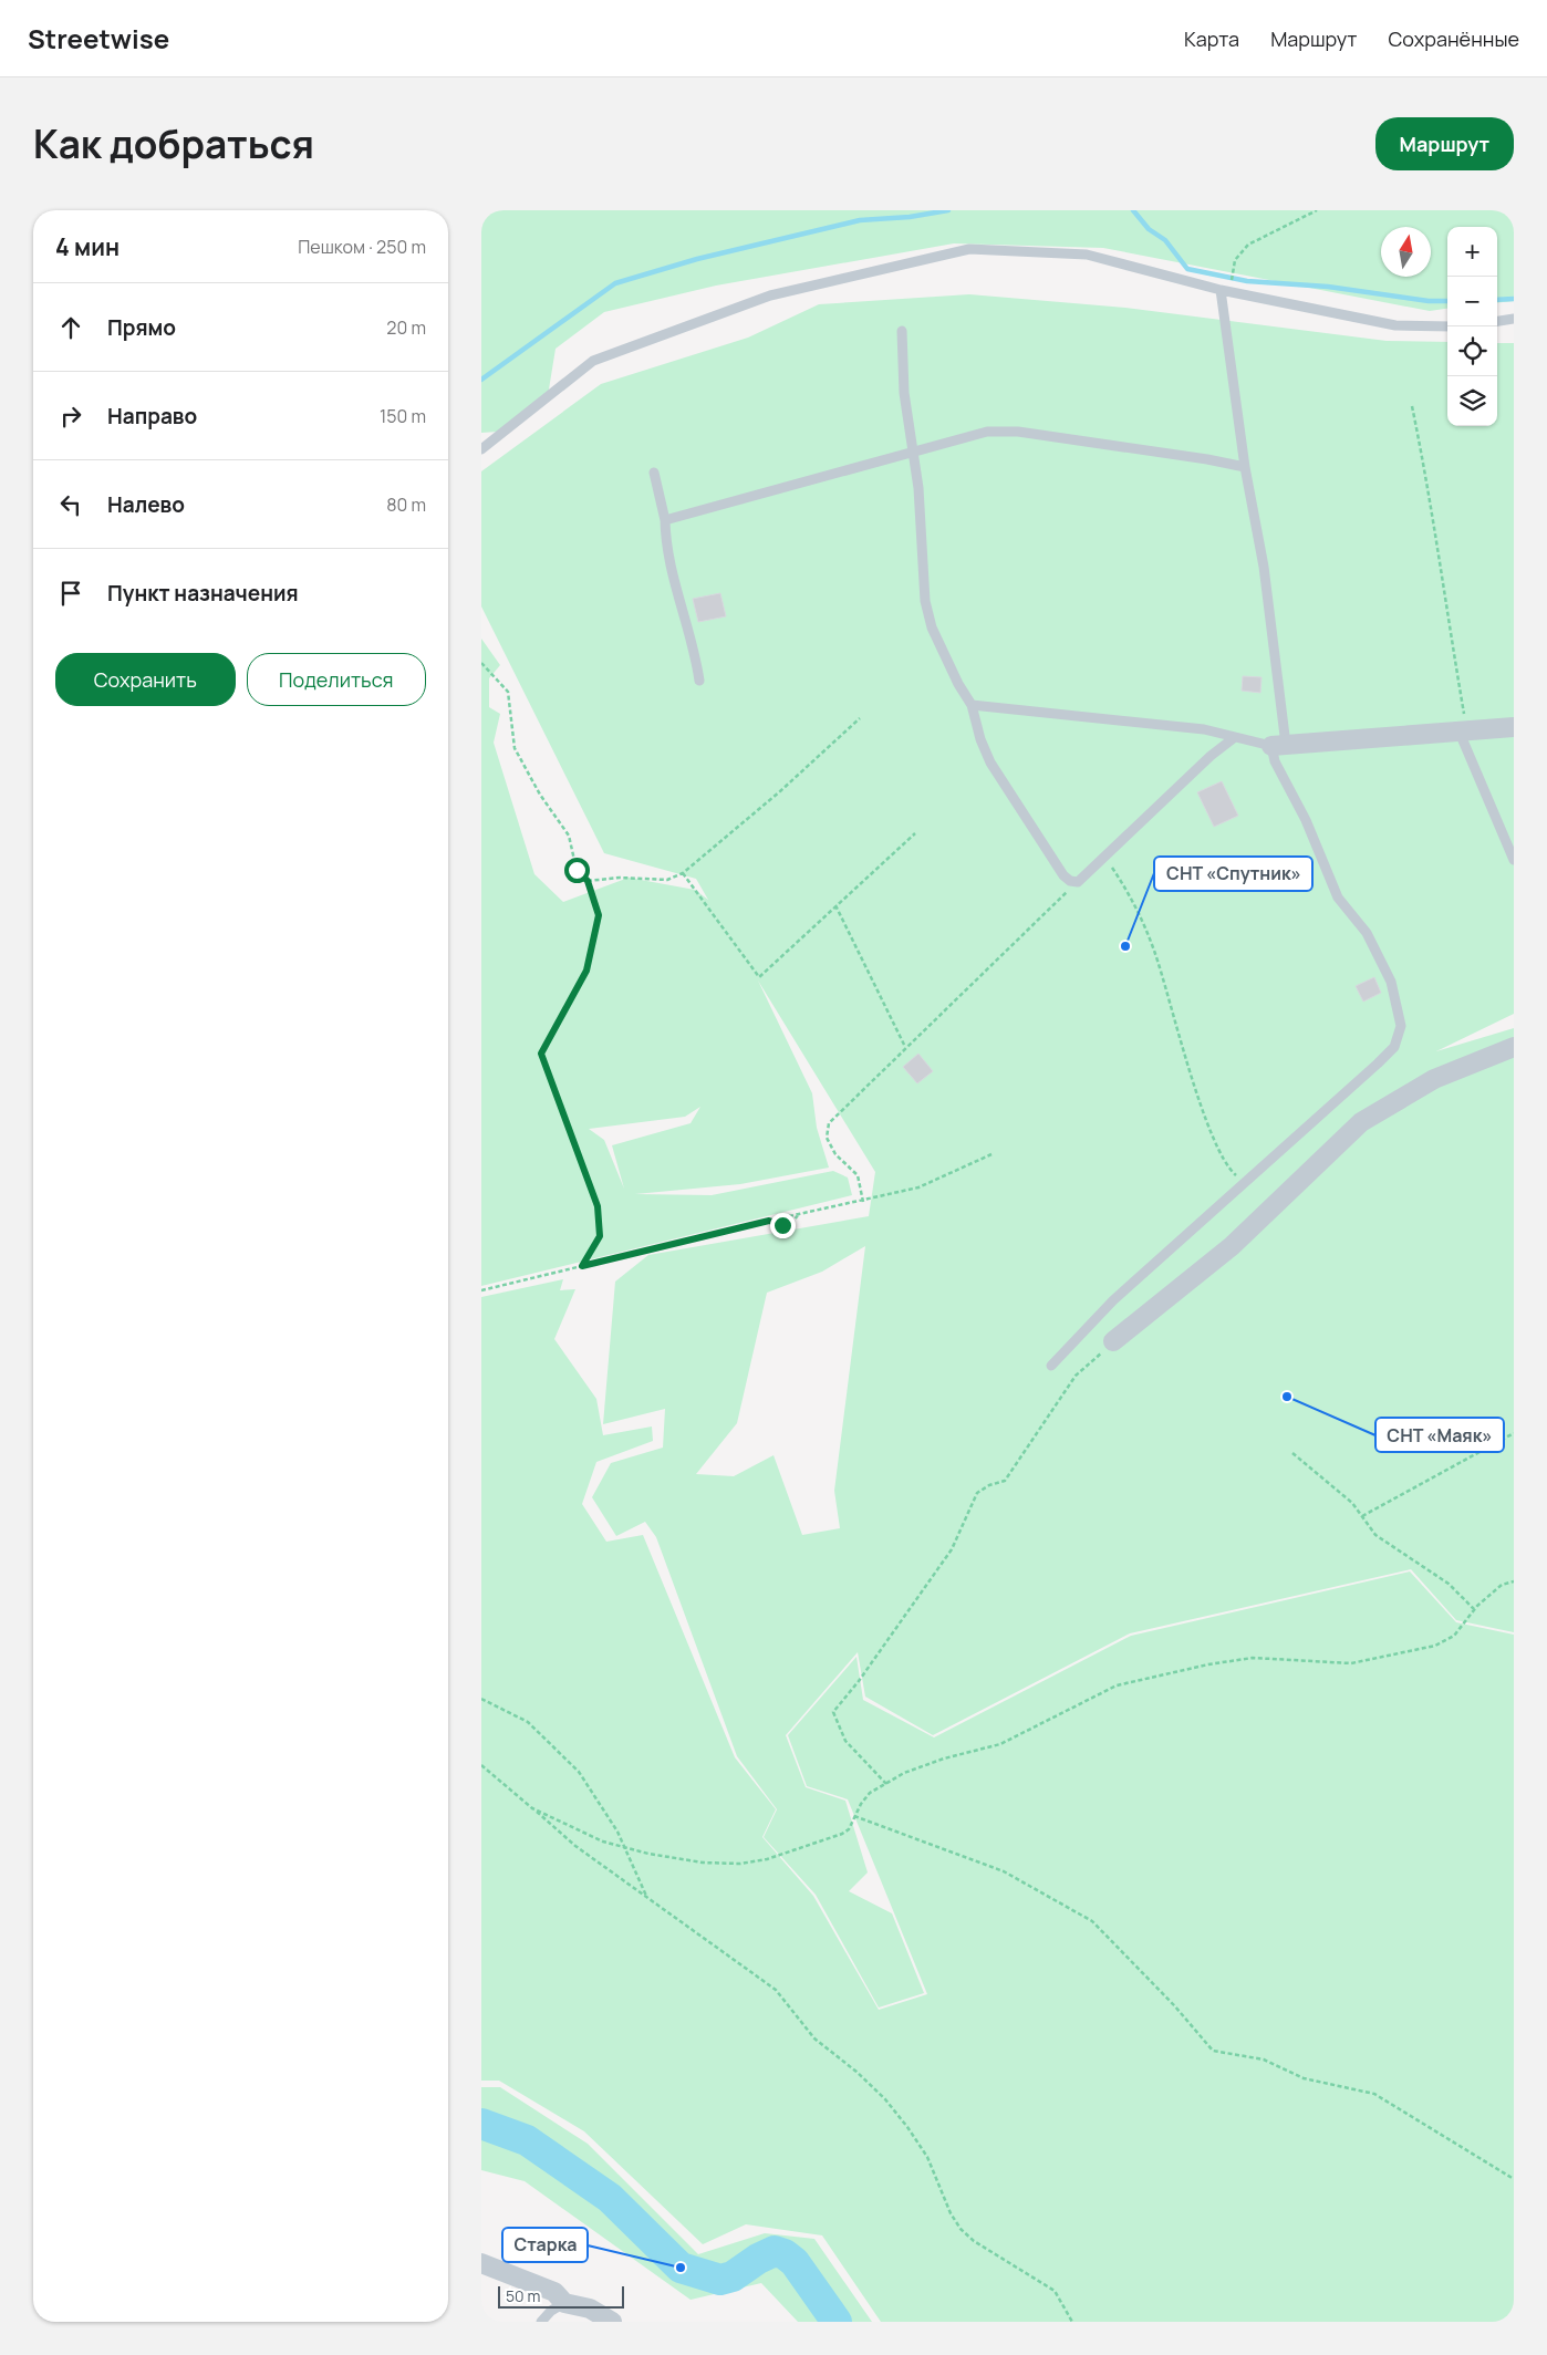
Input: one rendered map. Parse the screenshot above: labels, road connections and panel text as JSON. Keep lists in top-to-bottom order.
{
  "places": ["СНТ «Спутник»", "СНТ «Маяк»", "Старка"],
  "scale_bar": "50 m",
  "north": "top",
  "page": {
    "header": "Streetwise",
    "nav": ["Карта", "Маршрут", "Сохранённые"],
    "title": "Как добраться",
    "buttons": [
      "Маршрут",
      ["Сохранить", "Поделиться"]
    ],
    "heading": ["4 мин", "Пешком · 250 m"],
    "map_buttons": ["+", "−"],
    "list": [
      ["Прямо", "20 m"],
      ["Направо", "150 m"],
      ["Налево", "80 m"],
      "Пункт назначения"
    ],
    "scale": "50 m"
  }
}
